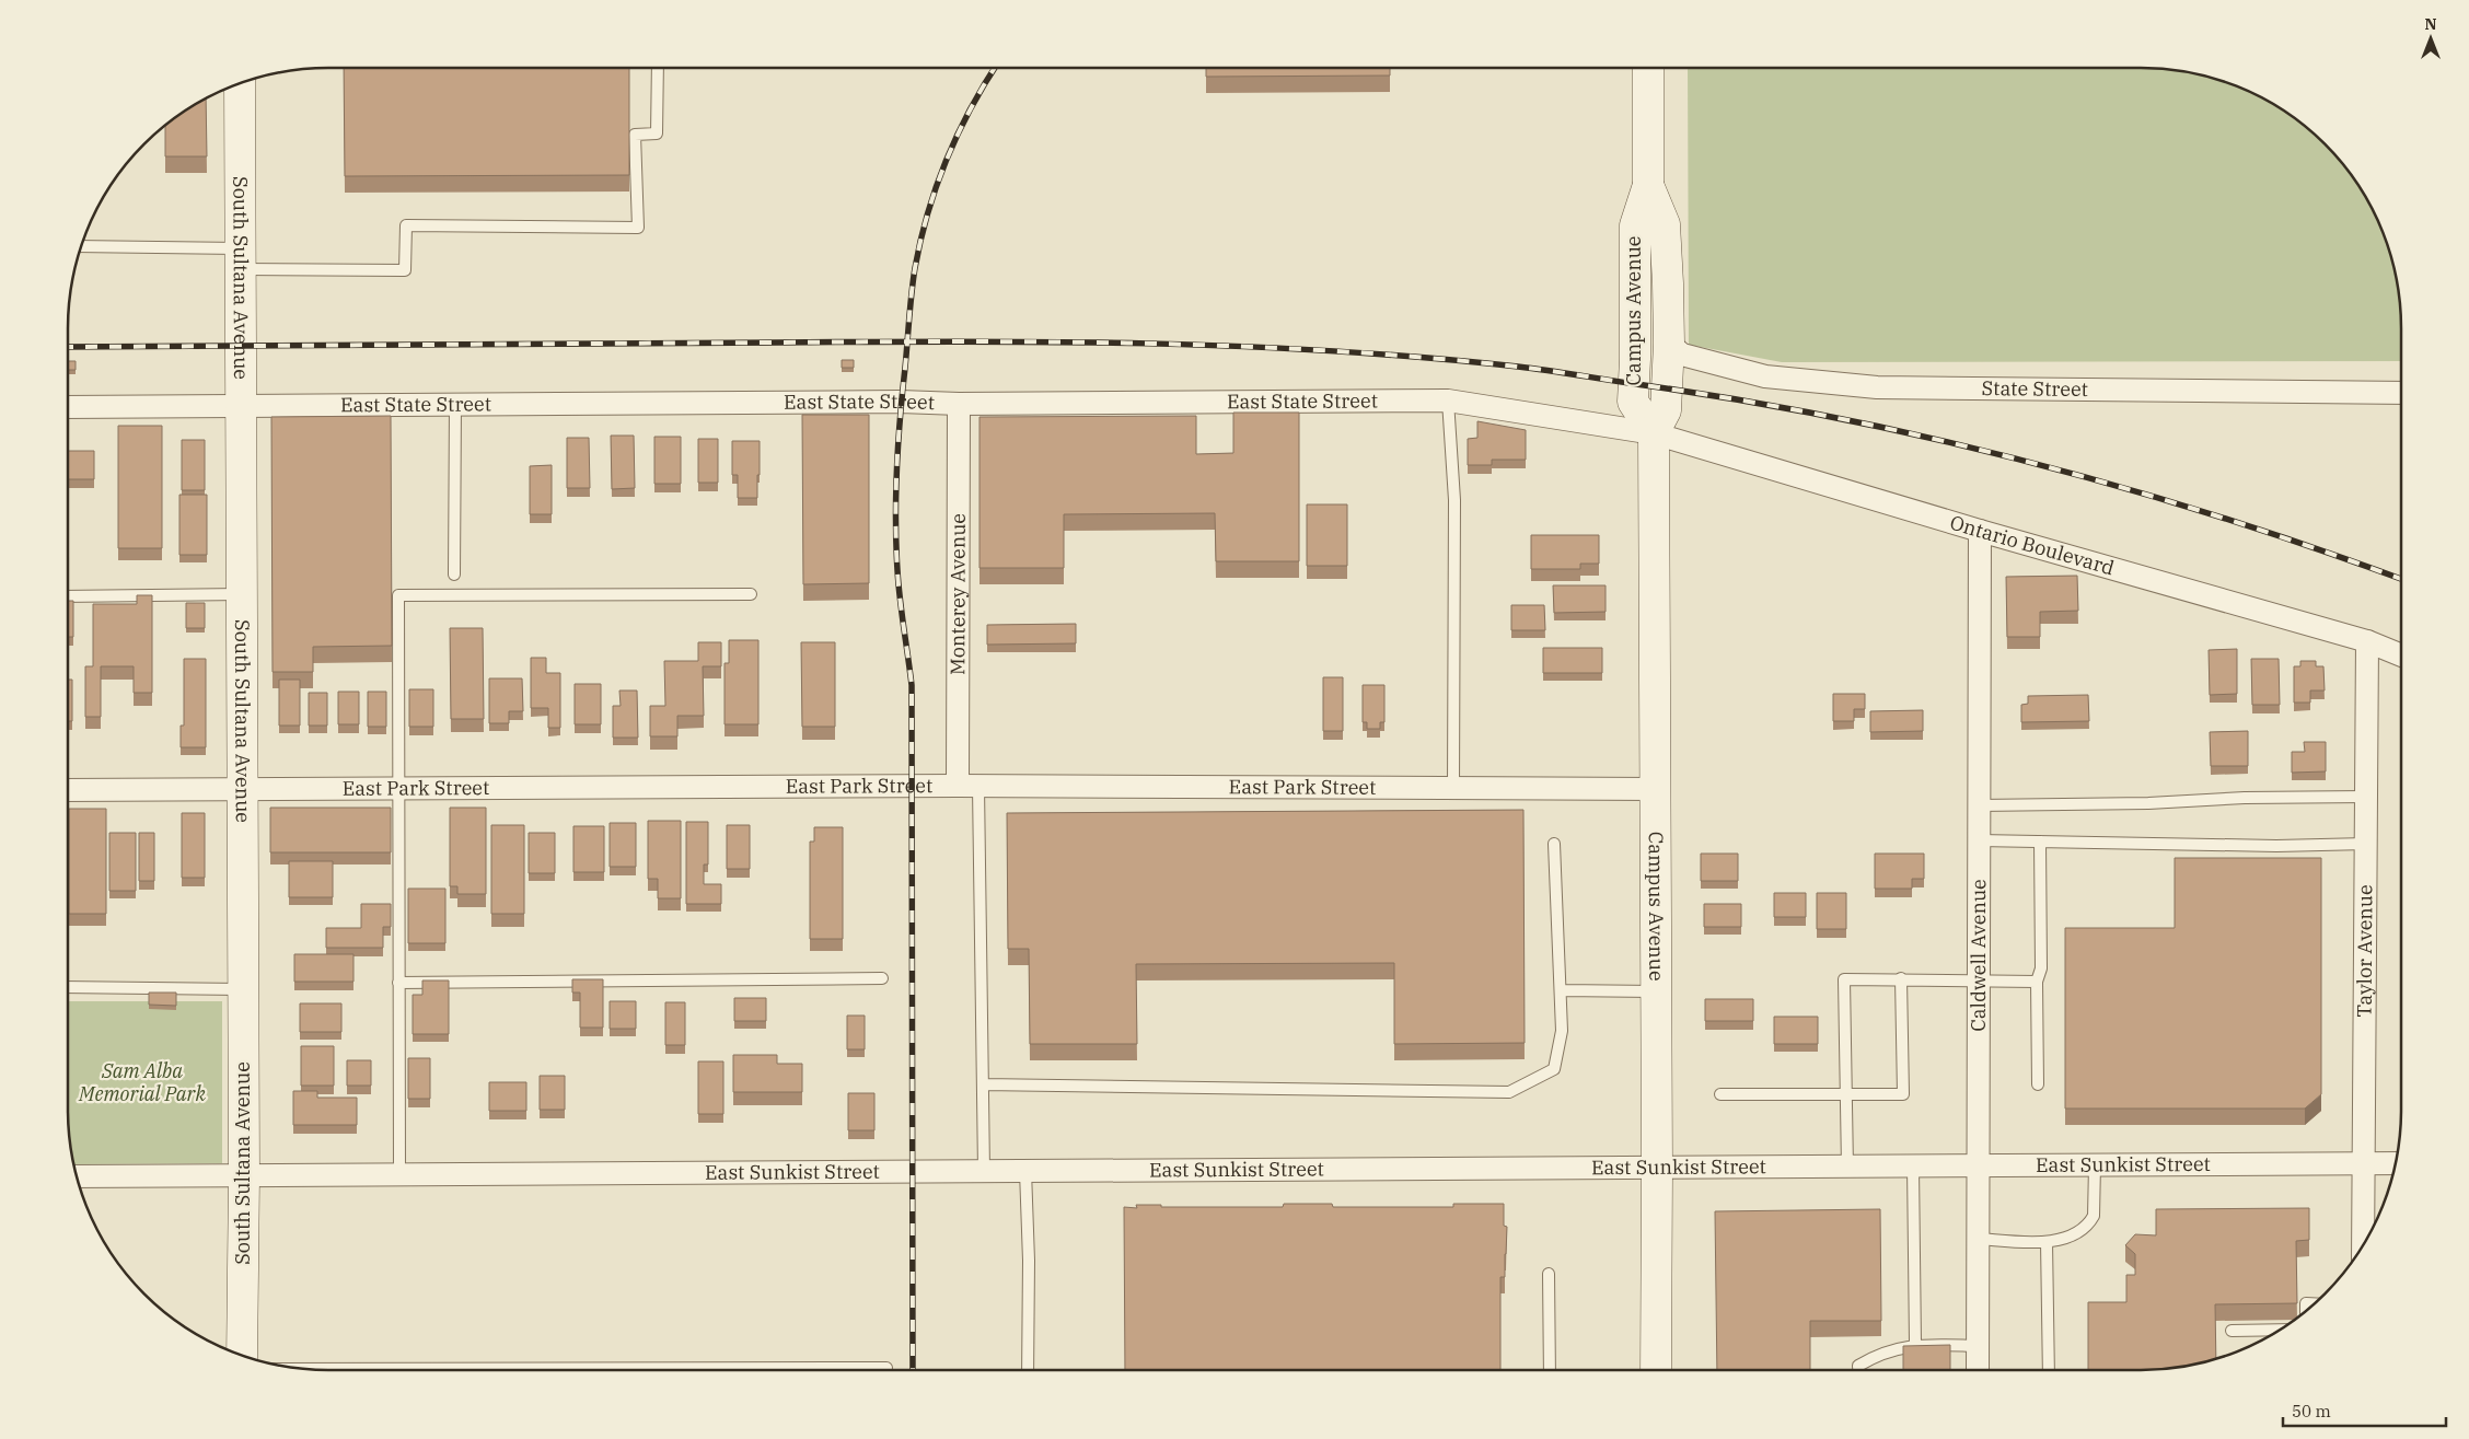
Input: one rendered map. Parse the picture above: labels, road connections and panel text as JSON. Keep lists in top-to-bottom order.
{
  "streets": {
    "street": [
      "South Sultana Avenue",
      "Campus Avenue",
      "State Street",
      "East State Street",
      "Ontario Boulevard",
      "Monterey Avenue",
      "East Park Street",
      "Taylor Avenue",
      "Caldwell Avenue",
      "East Sunkist Street"
    ]
  },
  "crossings": [
    ["South Sultana Avenue", "East State Street"],
    ["South Sultana Avenue", "East Park Street"],
    ["South Sultana Avenue", "East Sunkist Street"],
    ["Campus Avenue", "State Street"],
    ["Campus Avenue", "East State Street"],
    ["Campus Avenue", "Ontario Boulevard"],
    ["Campus Avenue", "East Park Street"],
    ["Campus Avenue", "East Sunkist Street"],
    ["East State Street", "Ontario Boulevard"],
    ["East State Street", "Monterey Avenue"],
    ["Ontario Boulevard", "Taylor Avenue"],
    ["Ontario Boulevard", "Caldwell Avenue"],
    ["Monterey Avenue", "East Park Street"],
    ["Taylor Avenue", "East Sunkist Street"],
    ["Caldwell Avenue", "East Sunkist Street"]
  ],
  "parks": ["Sam Alba Memorial Park"],
  "scale_bar": "50 m",
  "north": "top"
}
